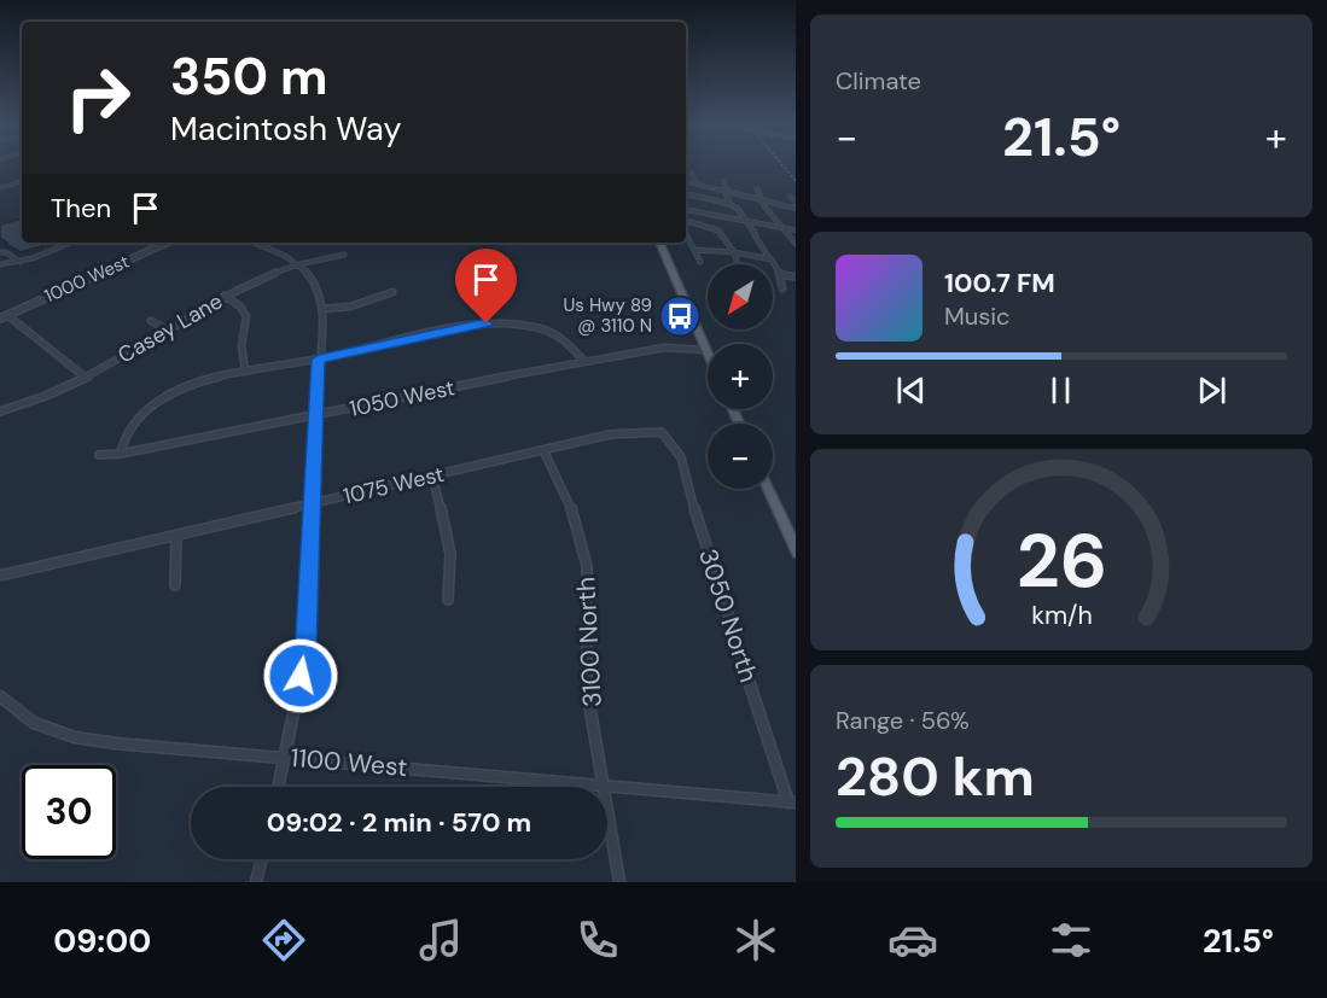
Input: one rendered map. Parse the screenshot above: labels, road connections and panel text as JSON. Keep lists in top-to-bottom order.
{
  "streets": {
    "street": [
      "1000 West",
      "Casey Lane",
      "1050 West",
      "1075 West",
      "3050 North",
      "3100 North",
      "1100 West"
    ]
  },
  "crossings": [
    ["1075 West", "3050 North"],
    ["1075 West", "3100 North"],
    ["3050 North", "1100 West"]
  ],
  "places": {
    "bus stop": ["Us Hwy 89 @ 3110 N"]
  },
  "north": "bottom left",
  "page": {
    "tile": [
      "Climate",
      ["Range · 56%", "280 km"]
    ],
    "turn": ["350 m", "Macintosh Way"],
    "heat": ["−", "21.5°", "+"],
    "then": "Then",
    "song": ["100.7 FM", "Music"],
    "map_buttons": ["+", "−"],
    "limit": "30",
    "trip": "09:02 · 2 min · 570 m",
    "tabs": ["09:00", "21.5°"],
    "gauge": ["26", "km/h"]
  }
}
